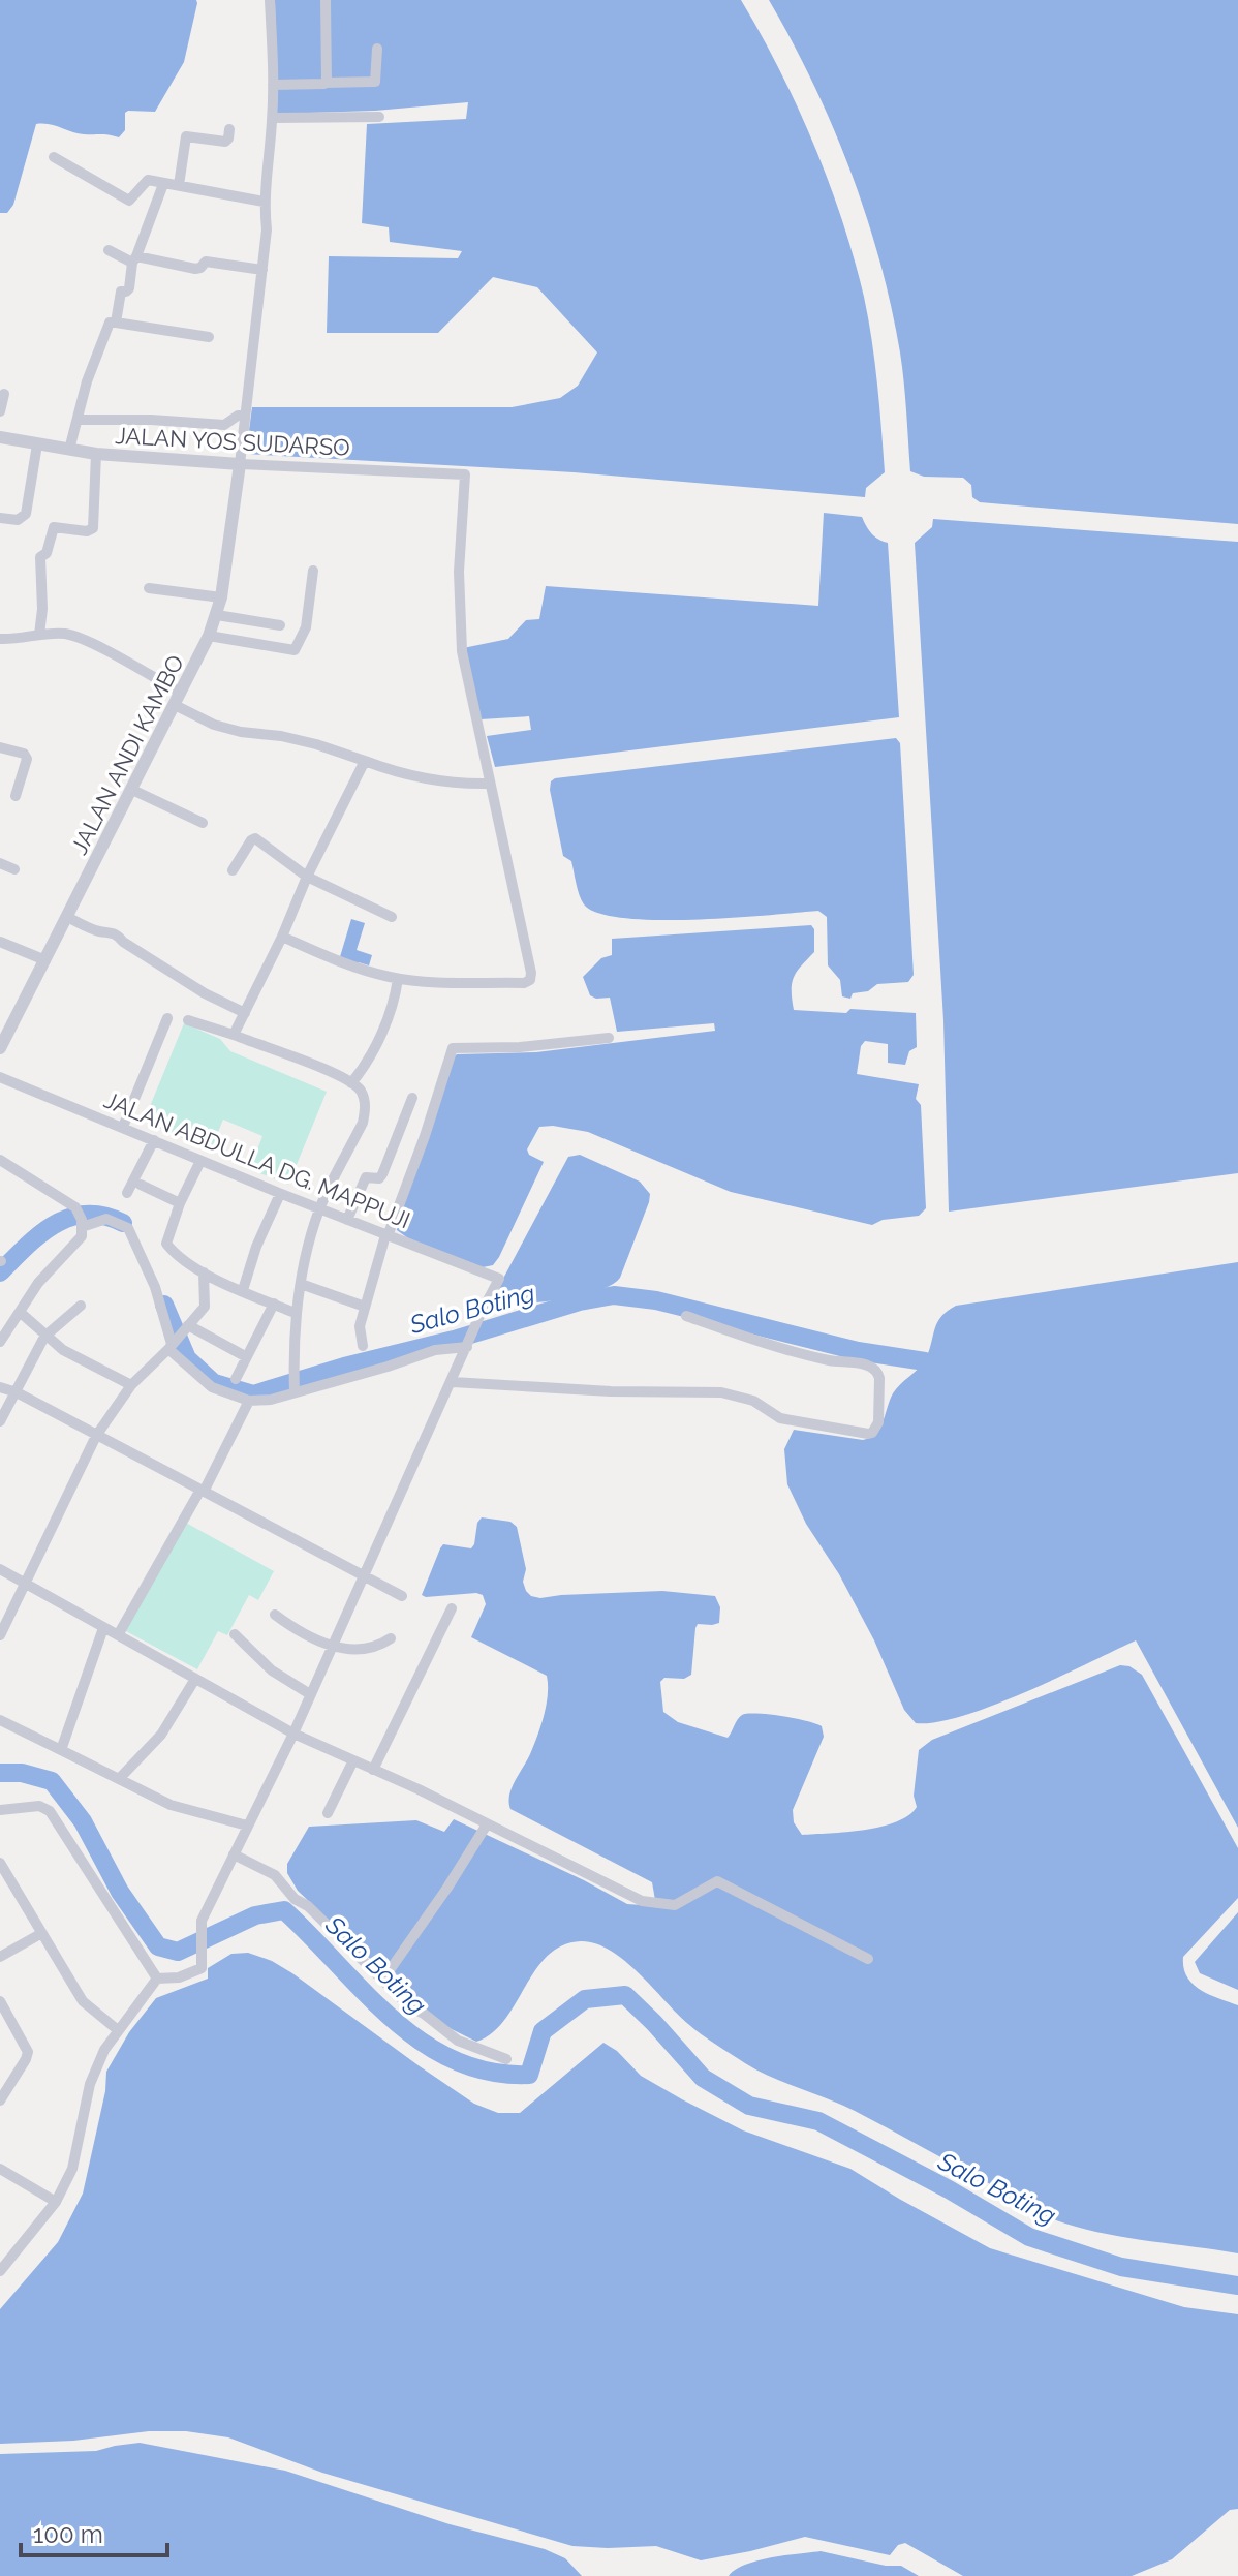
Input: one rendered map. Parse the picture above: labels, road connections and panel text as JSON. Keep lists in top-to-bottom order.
{
  "streets": {
    "street": ["JALAN YOS SUDARSO", "JALAN ANDI KAMBO", "JALAN ABDULLA DG. MAPPUJI"]
  },
  "crossings": [
    ["JALAN YOS SUDARSO", "JALAN ANDI KAMBO"]
  ],
  "water": ["Salo Boting"],
  "scale_bar": "100 m"
}
